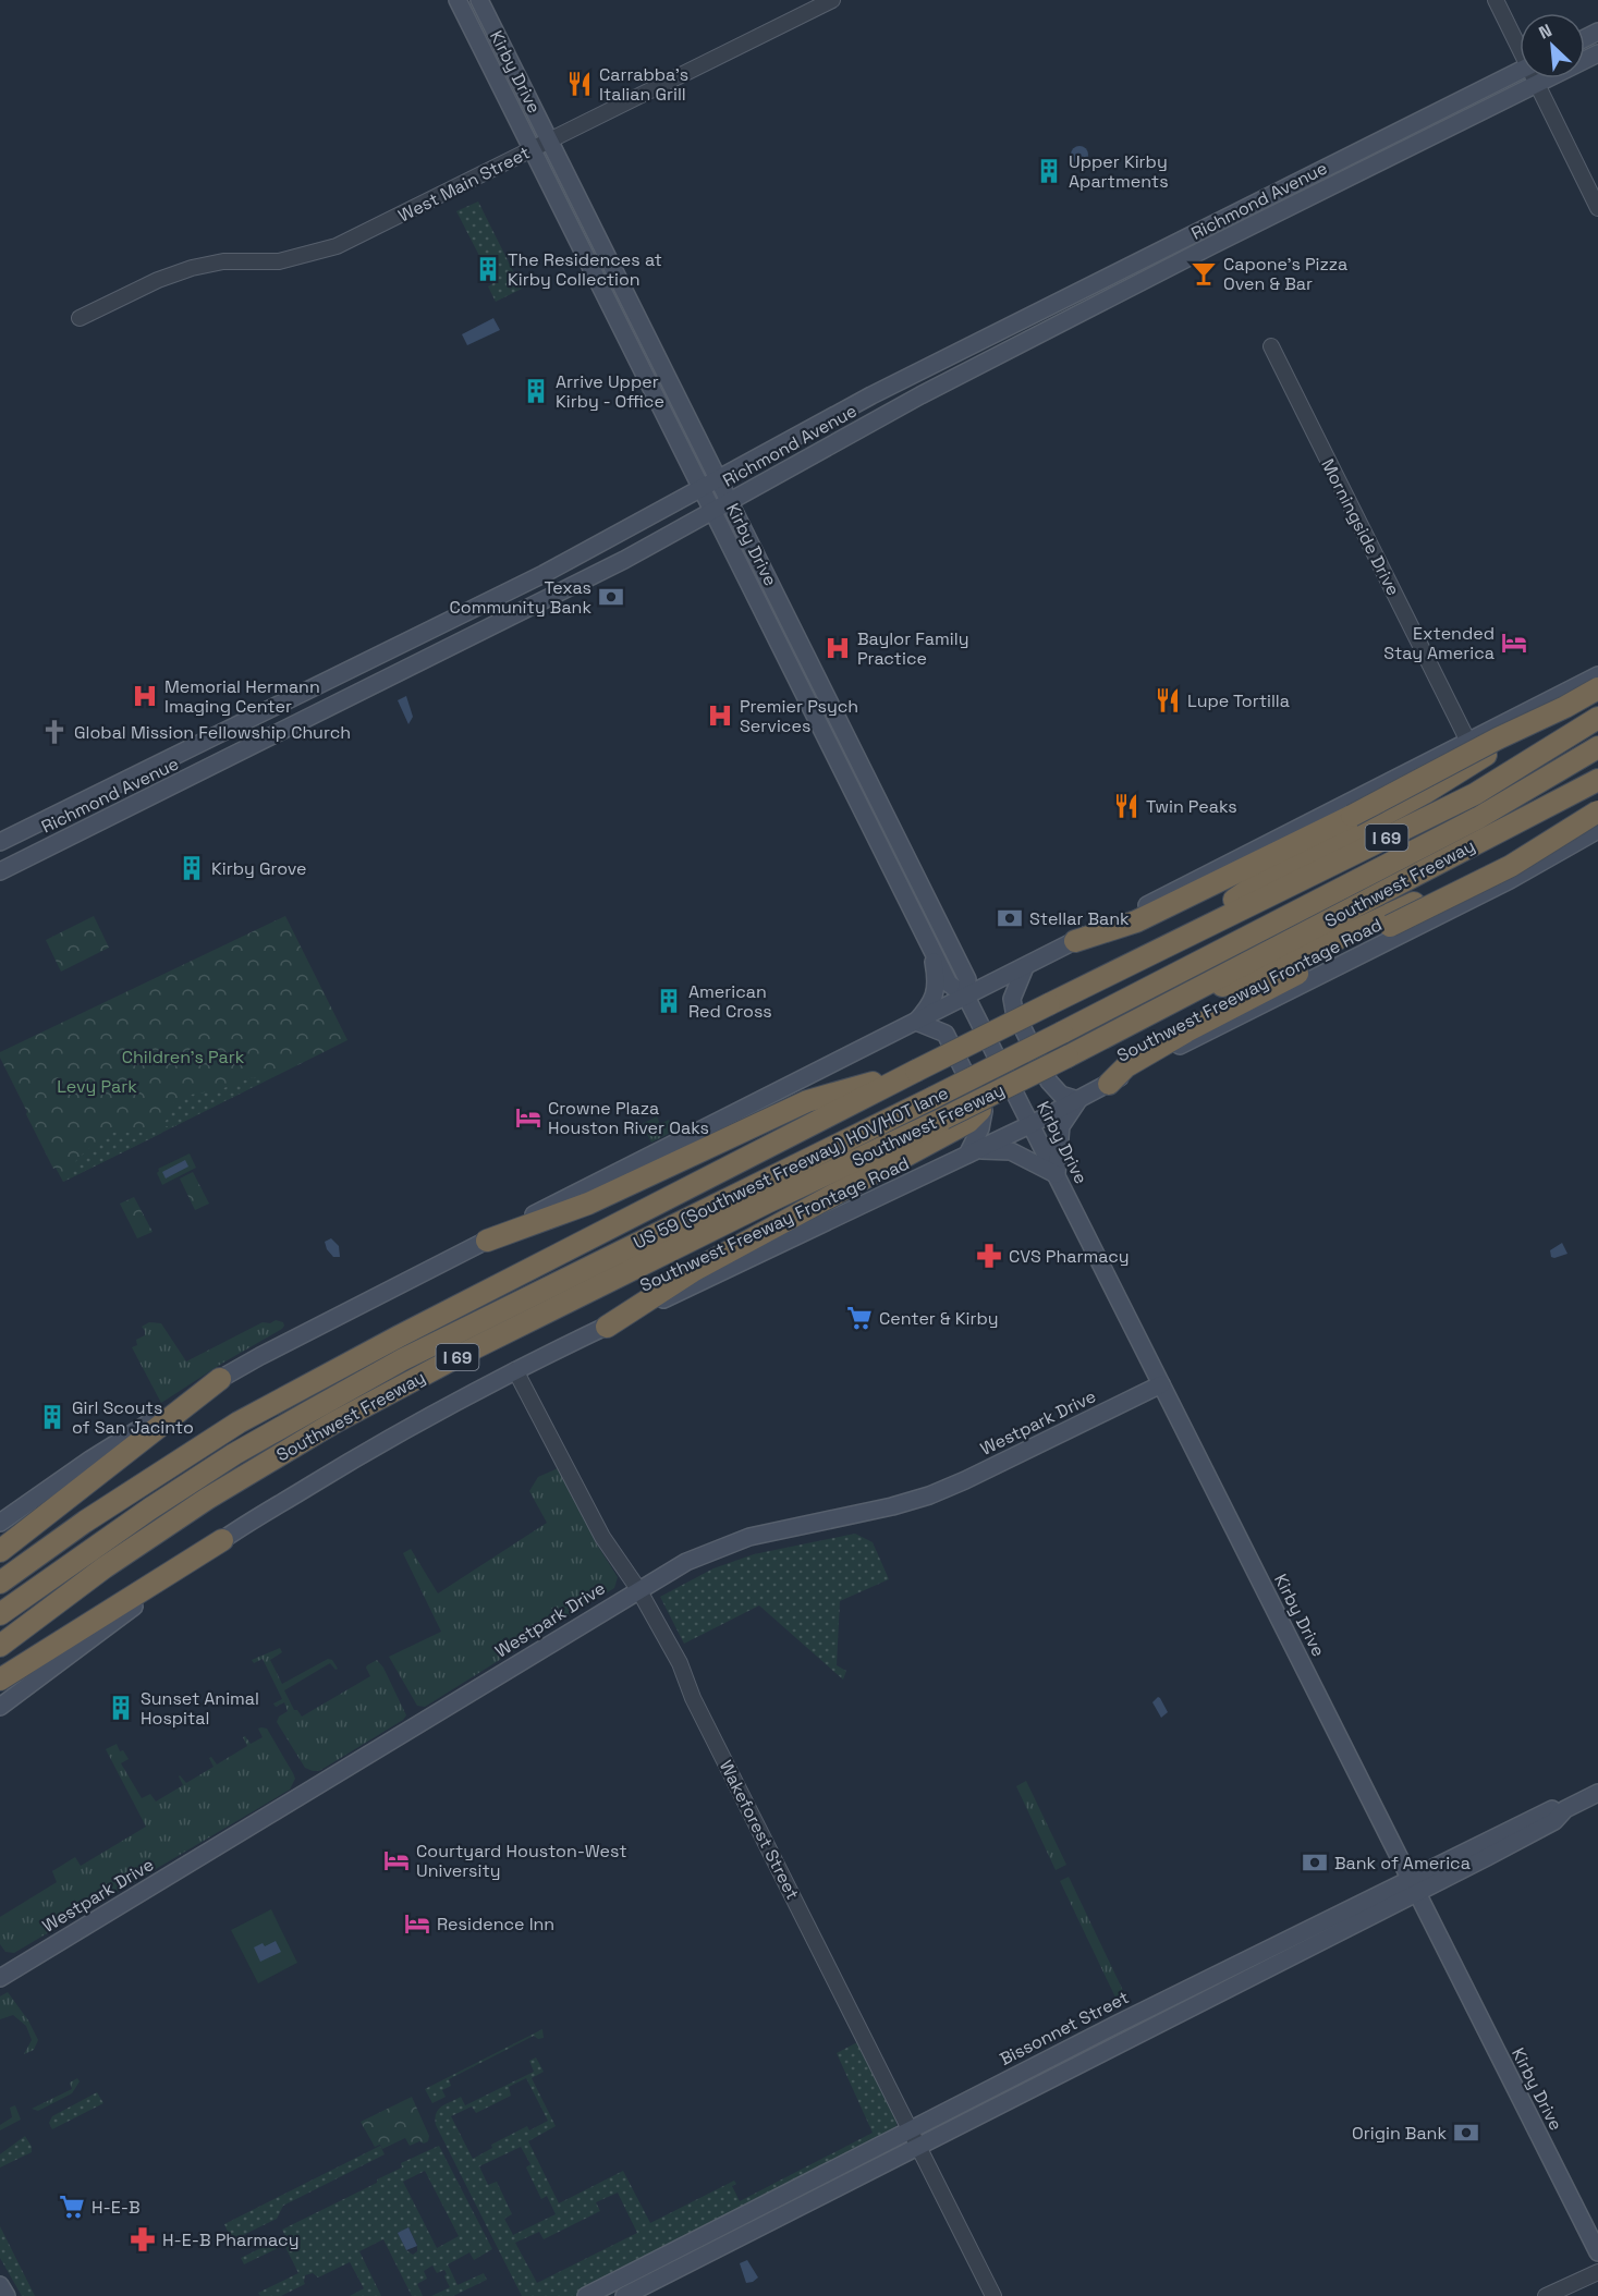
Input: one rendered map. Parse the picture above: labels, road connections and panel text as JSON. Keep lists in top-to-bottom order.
{
  "streets": {
    "highway": ["I 69", "Southwest Freeway", "US 59 (Southwest Freeway) HOV/HOT lane"],
    "main road": [
      "Kirby Drive",
      "Richmond Avenue",
      "Southwest Freeway Frontage Road",
      "Westpark Drive",
      "Bissonnet Street"
    ],
    "street": ["West Main Street", "Morningside Drive", "Wakeforest Street"]
  },
  "crossings": [
    ["Kirby Drive", "West Main Street"],
    ["Kirby Drive", "Richmond Avenue"],
    ["Kirby Drive", "Southwest Freeway Frontage Road"],
    ["Kirby Drive", "Westpark Drive"],
    ["Kirby Drive", "Bissonnet Street"],
    ["Southwest Freeway Frontage Road", "Wakeforest Street"],
    ["Westpark Drive", "Wakeforest Street"],
    ["Wakeforest Street", "Bissonnet Street"]
  ],
  "parks": ["Children's Park", "Levy Park"],
  "places": {
    "restaurant": ["Carrabba's Italian Grill", "Lupe Tortilla", "Twin Peaks"],
    "building": [
      "Upper Kirby Apartments",
      "The Residences at Kirby Collection",
      "Arrive Upper Kirby - Office",
      "Kirby Grove",
      "American Red Cross",
      "Girl Scouts of San Jacinto",
      "Sunset Animal Hospital"
    ],
    "bar": ["Capone's Pizza Oven & Bar"],
    "bank": [
      "Texas Community Bank",
      "Stellar Bank",
      "Bank of America",
      "Origin Bank"
    ],
    "hotel": [
      "Extended Stay America",
      "Crowne Plaza Houston River Oaks",
      "Courtyard Houston-West University",
      "Residence Inn"
    ],
    "hospital": ["Baylor Family Practice", "Memorial Hermann Imaging Center", "Premier Psych Services"],
    "church": ["Global Mission Fellowship Church"],
    "pharmacy": ["CVS Pharmacy", "H-E-B Pharmacy"],
    "supermarket": ["Center & Kirby", "H-E-B"]
  },
  "north": "top left"
}
